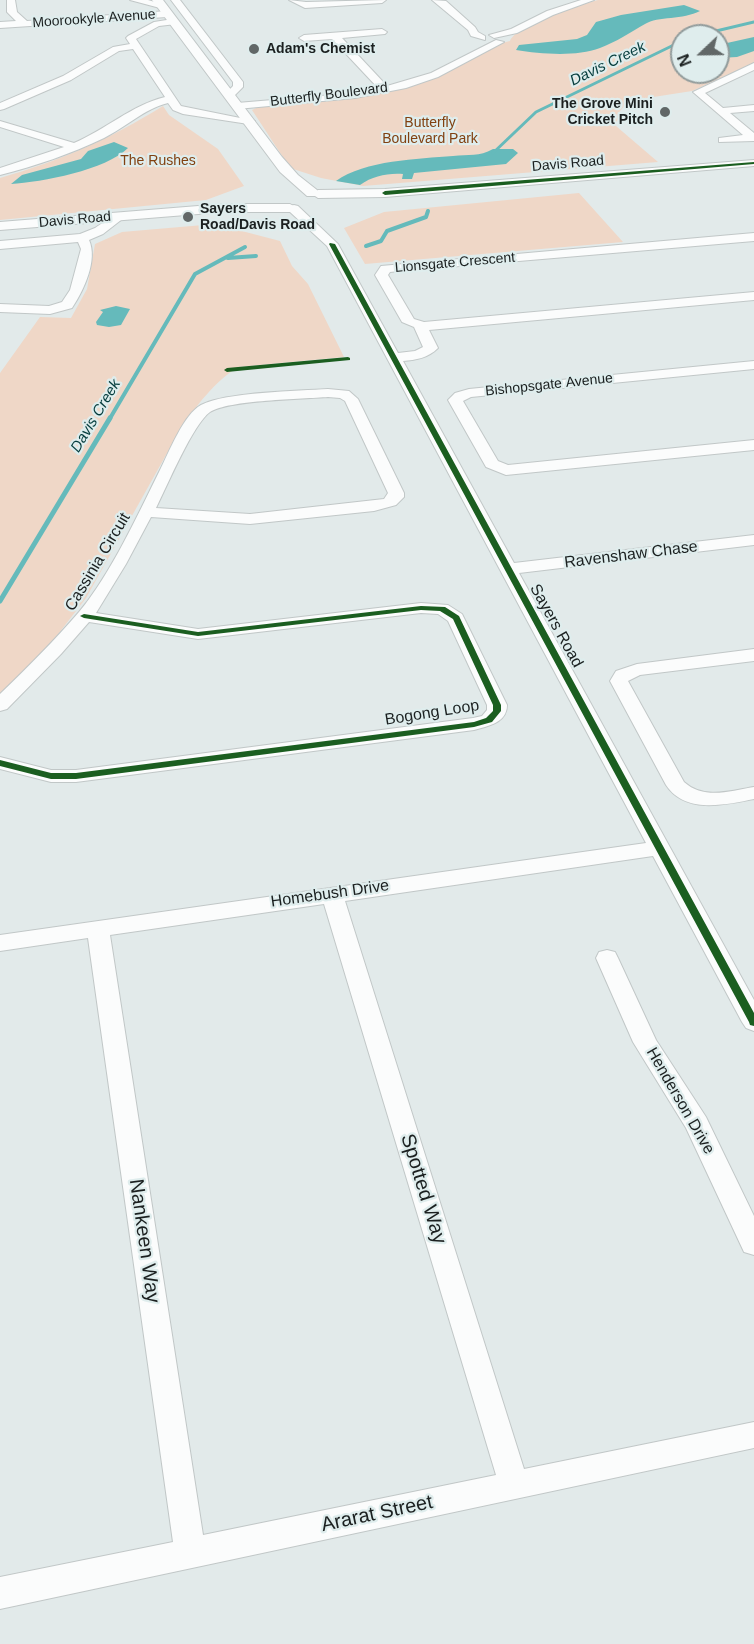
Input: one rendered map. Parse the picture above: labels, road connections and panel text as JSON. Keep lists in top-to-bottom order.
{
  "streets": {
    "main road": ["Davis Road"],
    "street": [
      "Moorookyle Avenue",
      "Butterfly Boulevard",
      "Lionsgate Crescent",
      "Bishopsgate Avenue",
      "Ravenshaw Chase",
      "Cassinia Circuit",
      "Sayers Road",
      "Bogong Loop",
      "Homebush Drive",
      "Henderson Drive",
      "Spotted Way",
      "Nankeen Way",
      "Ararat Street"
    ]
  },
  "crossings": [
    ["Davis Road", "Sayers Road"],
    ["Ravenshaw Chase", "Sayers Road"],
    ["Cassinia Circuit", "Bogong Loop"],
    ["Sayers Road", "Homebush Drive"],
    ["Homebush Drive", "Spotted Way"],
    ["Homebush Drive", "Nankeen Way"],
    ["Spotted Way", "Ararat Street"],
    ["Nankeen Way", "Ararat Street"]
  ],
  "water": ["Davis Creek"],
  "parks": ["Butterfly Boulevard Park", "The Rushes"],
  "places": ["Adam's Chemist", "The Grove Mini Cricket Pitch", "Sayers Road/Davis Road"],
  "north": "left"
}
